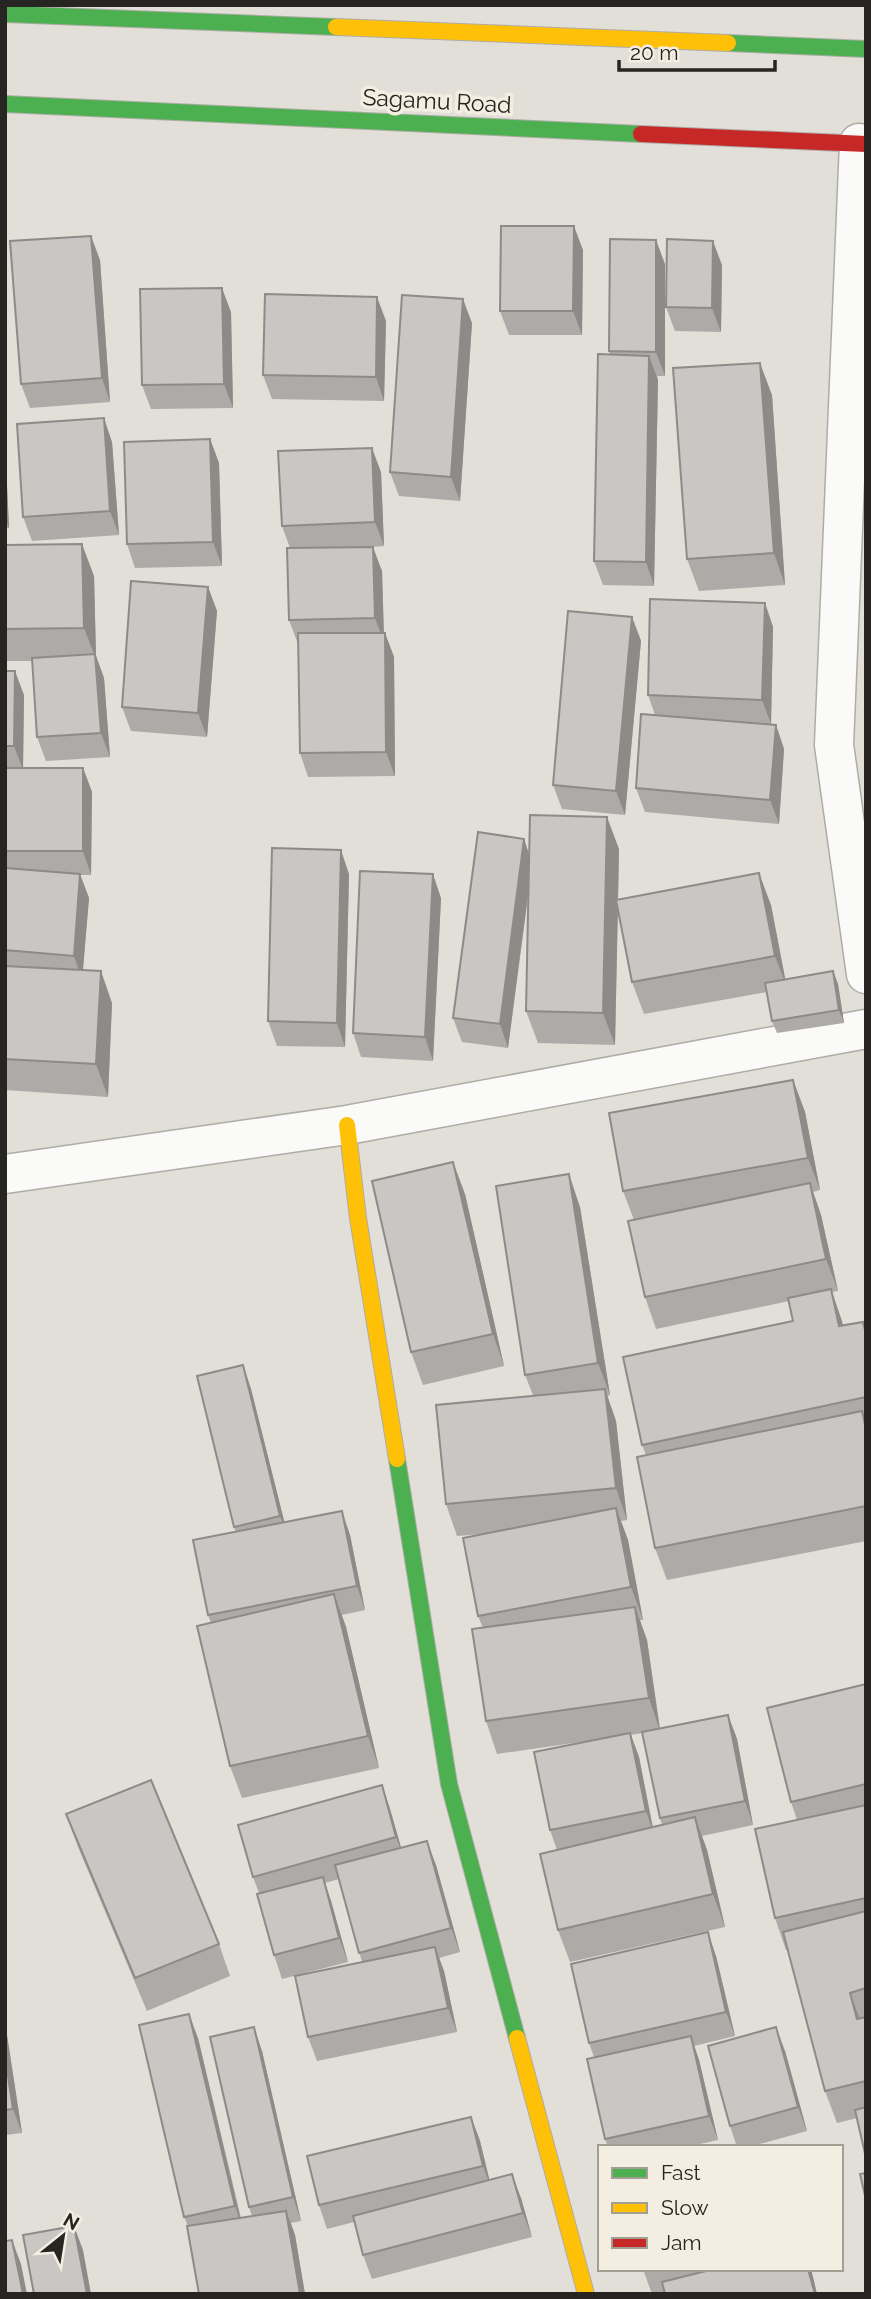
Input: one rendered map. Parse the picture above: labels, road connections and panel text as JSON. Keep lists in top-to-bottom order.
{
  "streets": {
    "main road": ["Sagamu Road"]
  },
  "legend": ["Fast", "Slow", "Jam"],
  "scale_bar": "20 m",
  "north": "top right"
}
